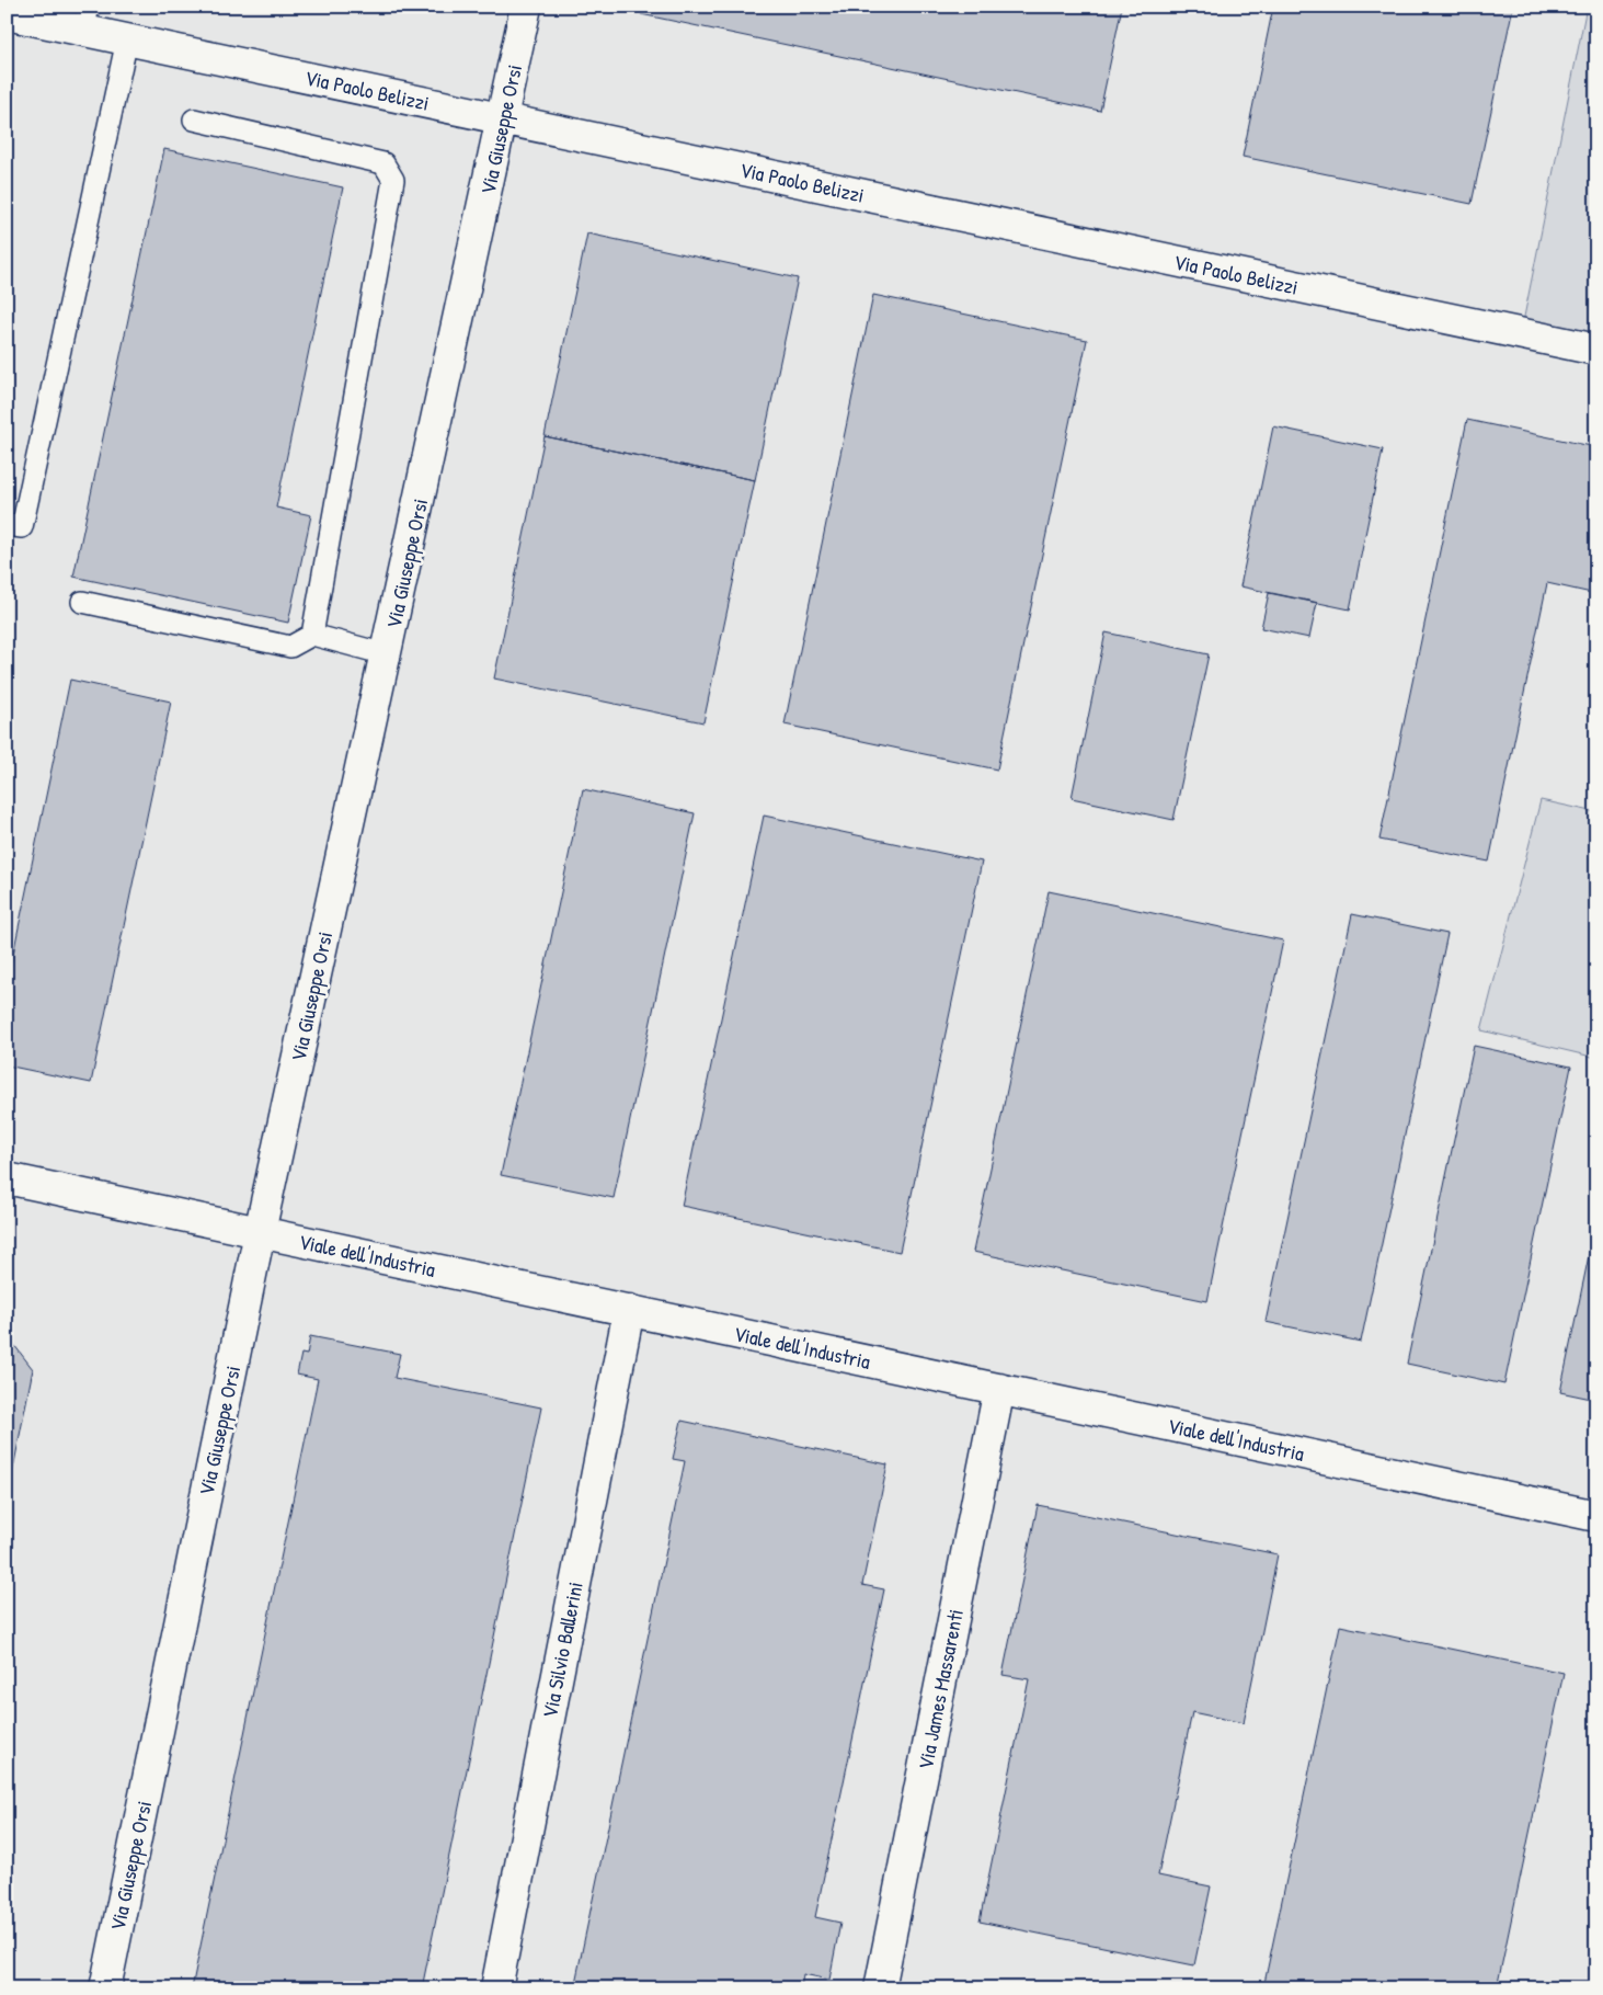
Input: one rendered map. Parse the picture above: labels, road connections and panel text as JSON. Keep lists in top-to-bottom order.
{
  "streets": {
    "street": [
      "Via Paolo Belizzi",
      "Via Giuseppe Orsi",
      "Viale dell'Industria",
      "Via Silvio Ballerini",
      "Via James Massarenti"
    ]
  },
  "crossings": [
    ["Via Paolo Belizzi", "Via Giuseppe Orsi"],
    ["Via Giuseppe Orsi", "Viale dell'Industria"],
    ["Viale dell'Industria", "Via Silvio Ballerini"],
    ["Viale dell'Industria", "Via James Massarenti"]
  ]
}
